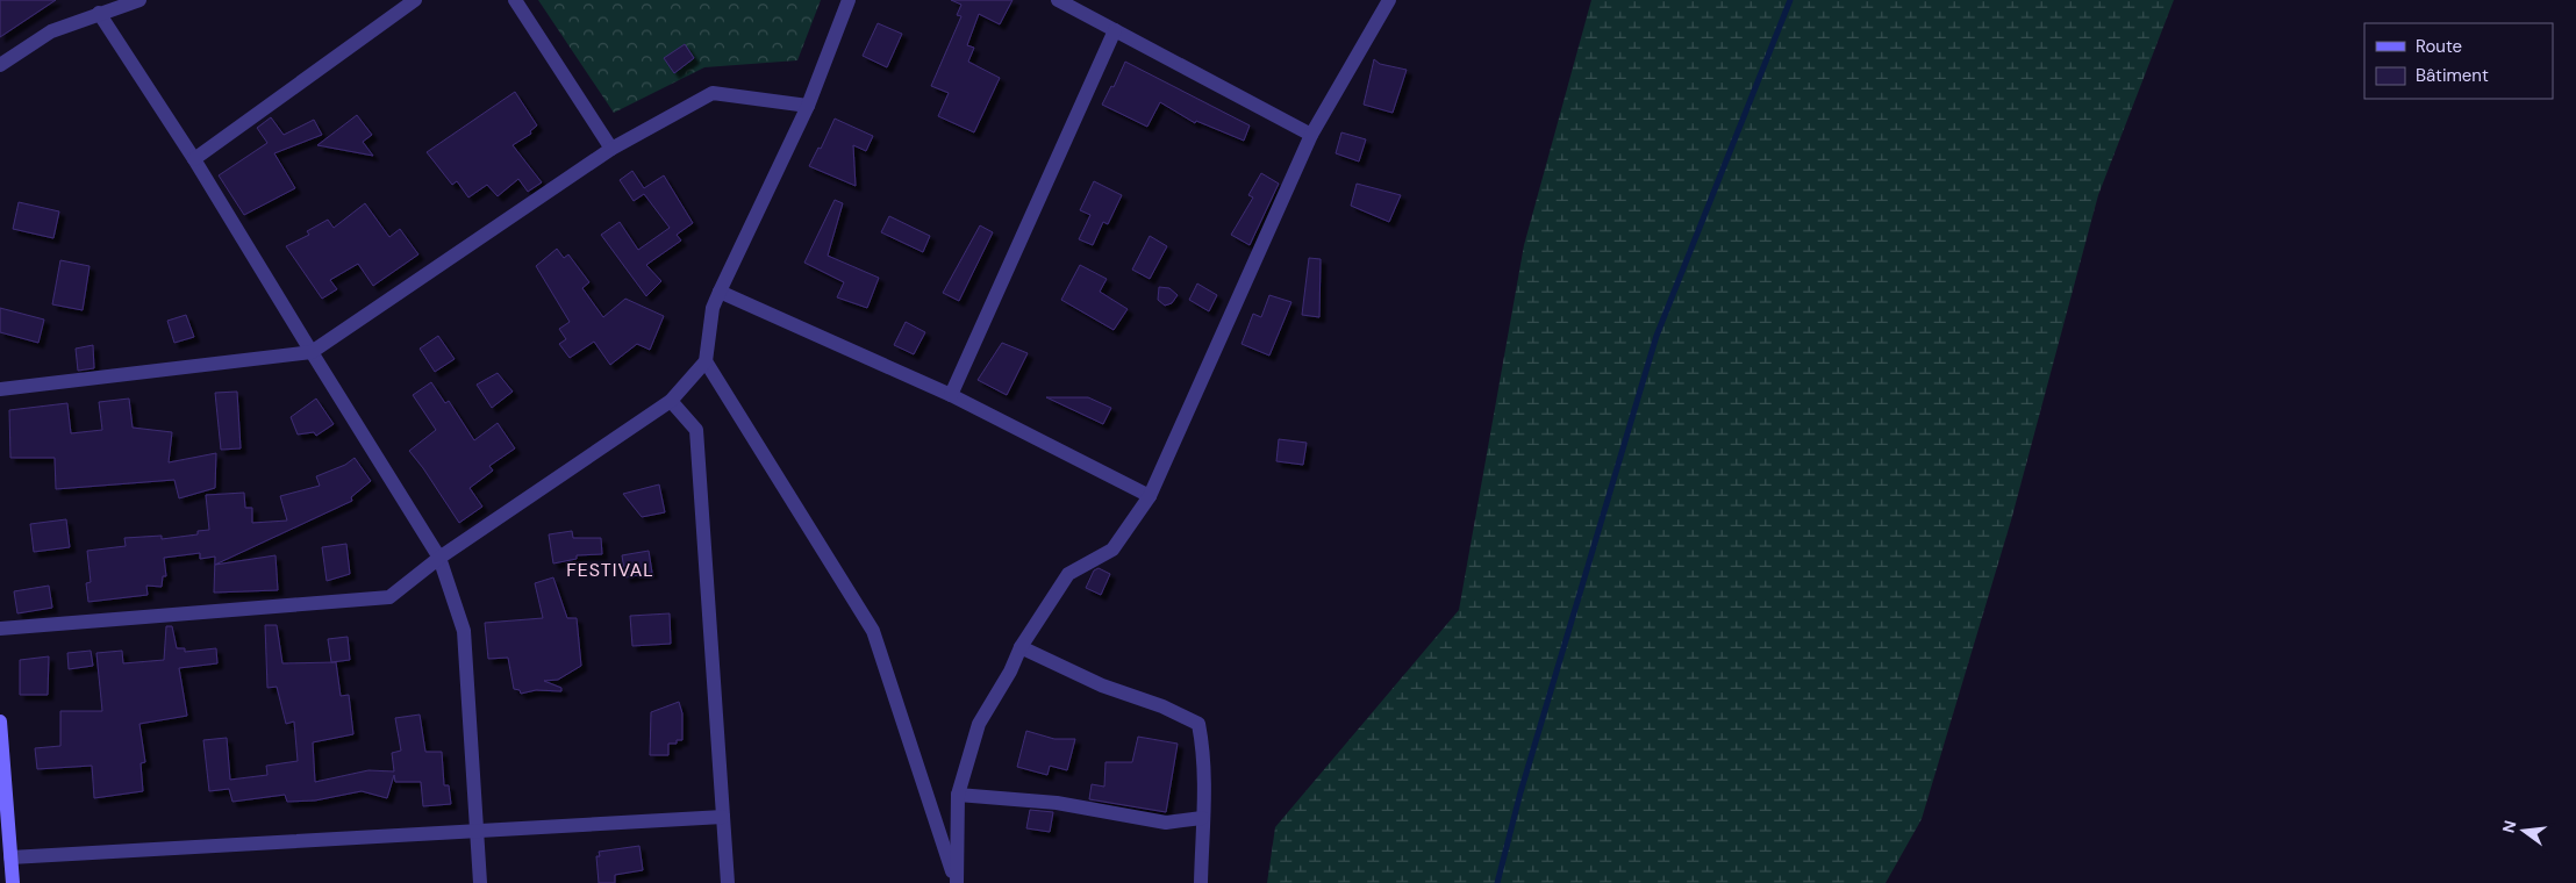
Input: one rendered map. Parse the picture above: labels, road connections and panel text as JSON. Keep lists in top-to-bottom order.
{
  "districts": ["FESTIVAL"],
  "legend": ["Route", "Bâtiment"],
  "north": "left"
}
